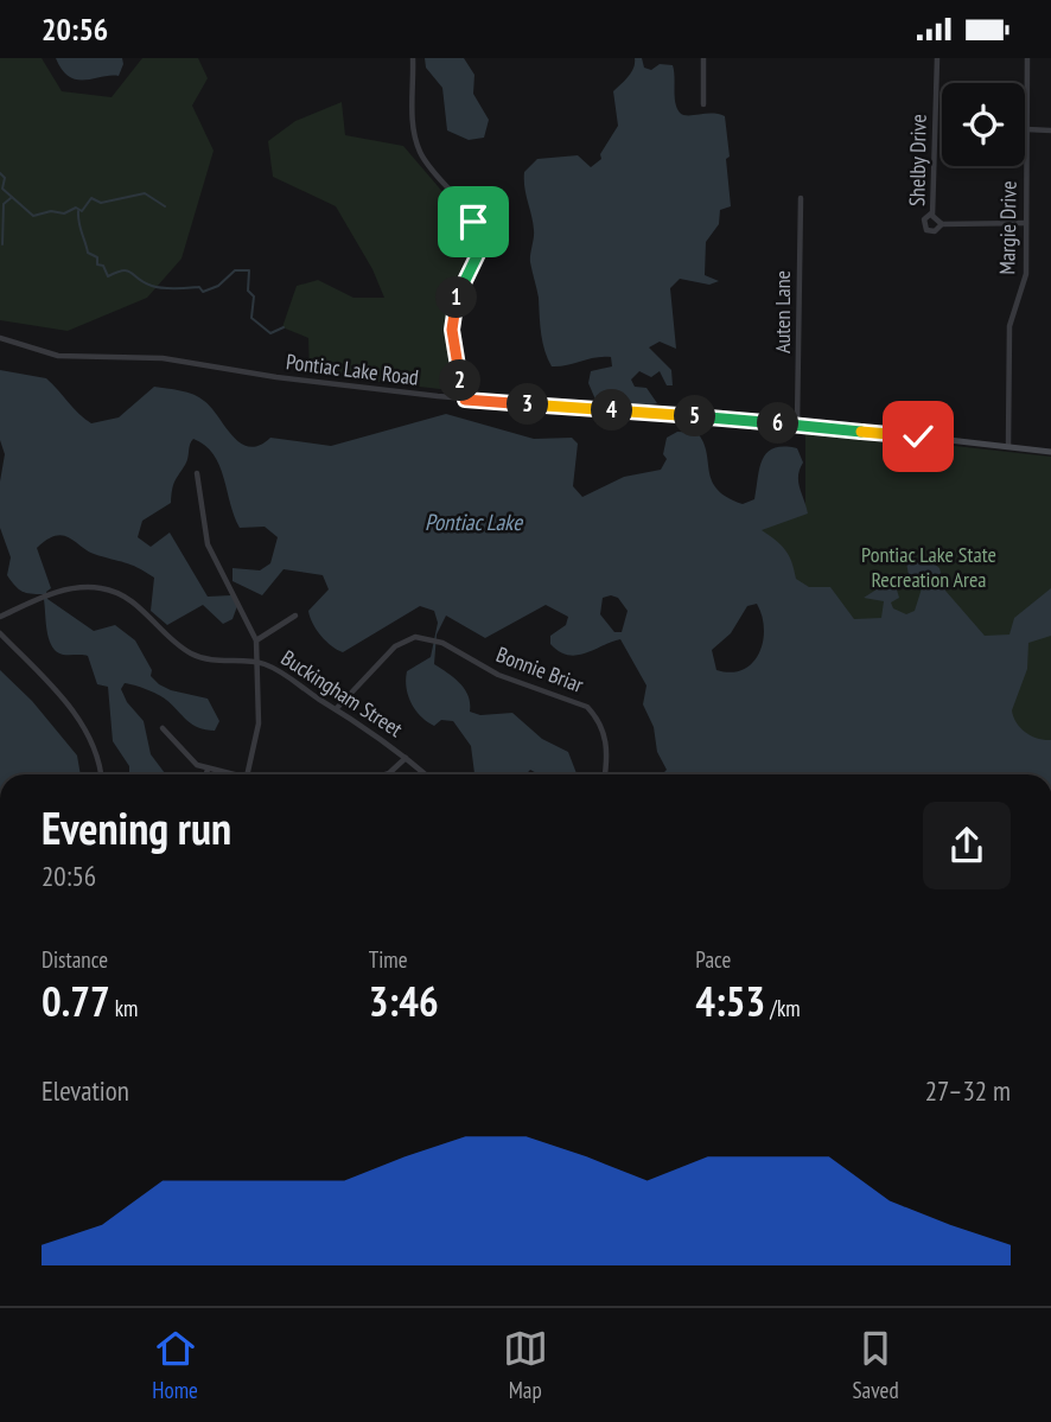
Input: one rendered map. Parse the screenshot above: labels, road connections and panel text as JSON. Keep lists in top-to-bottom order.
{
  "streets": {
    "street": [
      "Shelby Drive",
      "Margie Drive",
      "Auten Lane",
      "Pontiac Lake Road",
      "Bonnie Briar",
      "Buckingham Street"
    ]
  },
  "crossings": [
    ["Shelby Drive", "Margie Drive"],
    ["Margie Drive", "Pontiac Lake Road"],
    ["Auten Lane", "Pontiac Lake Road"],
    ["Bonnie Briar", "Buckingham Street"]
  ],
  "water": ["Pontiac Lake"],
  "parks": ["Pontiac Lake State Recreation Area"],
  "page": {
    "status": "20:56",
    "pins": [
      "1",
      "2",
      "3",
      "4",
      "5",
      "6"
    ],
    "heading": ["Evening run", "20:56"],
    "stats": [
      ["Distance", "0.77 km"],
      ["Time", "3:46"],
      ["Pace", "4:53 /km"]
    ],
    "chart": ["Elevation", "27–32 m"],
    "tabs": ["Home", "Map", "Saved"]
  }
}
